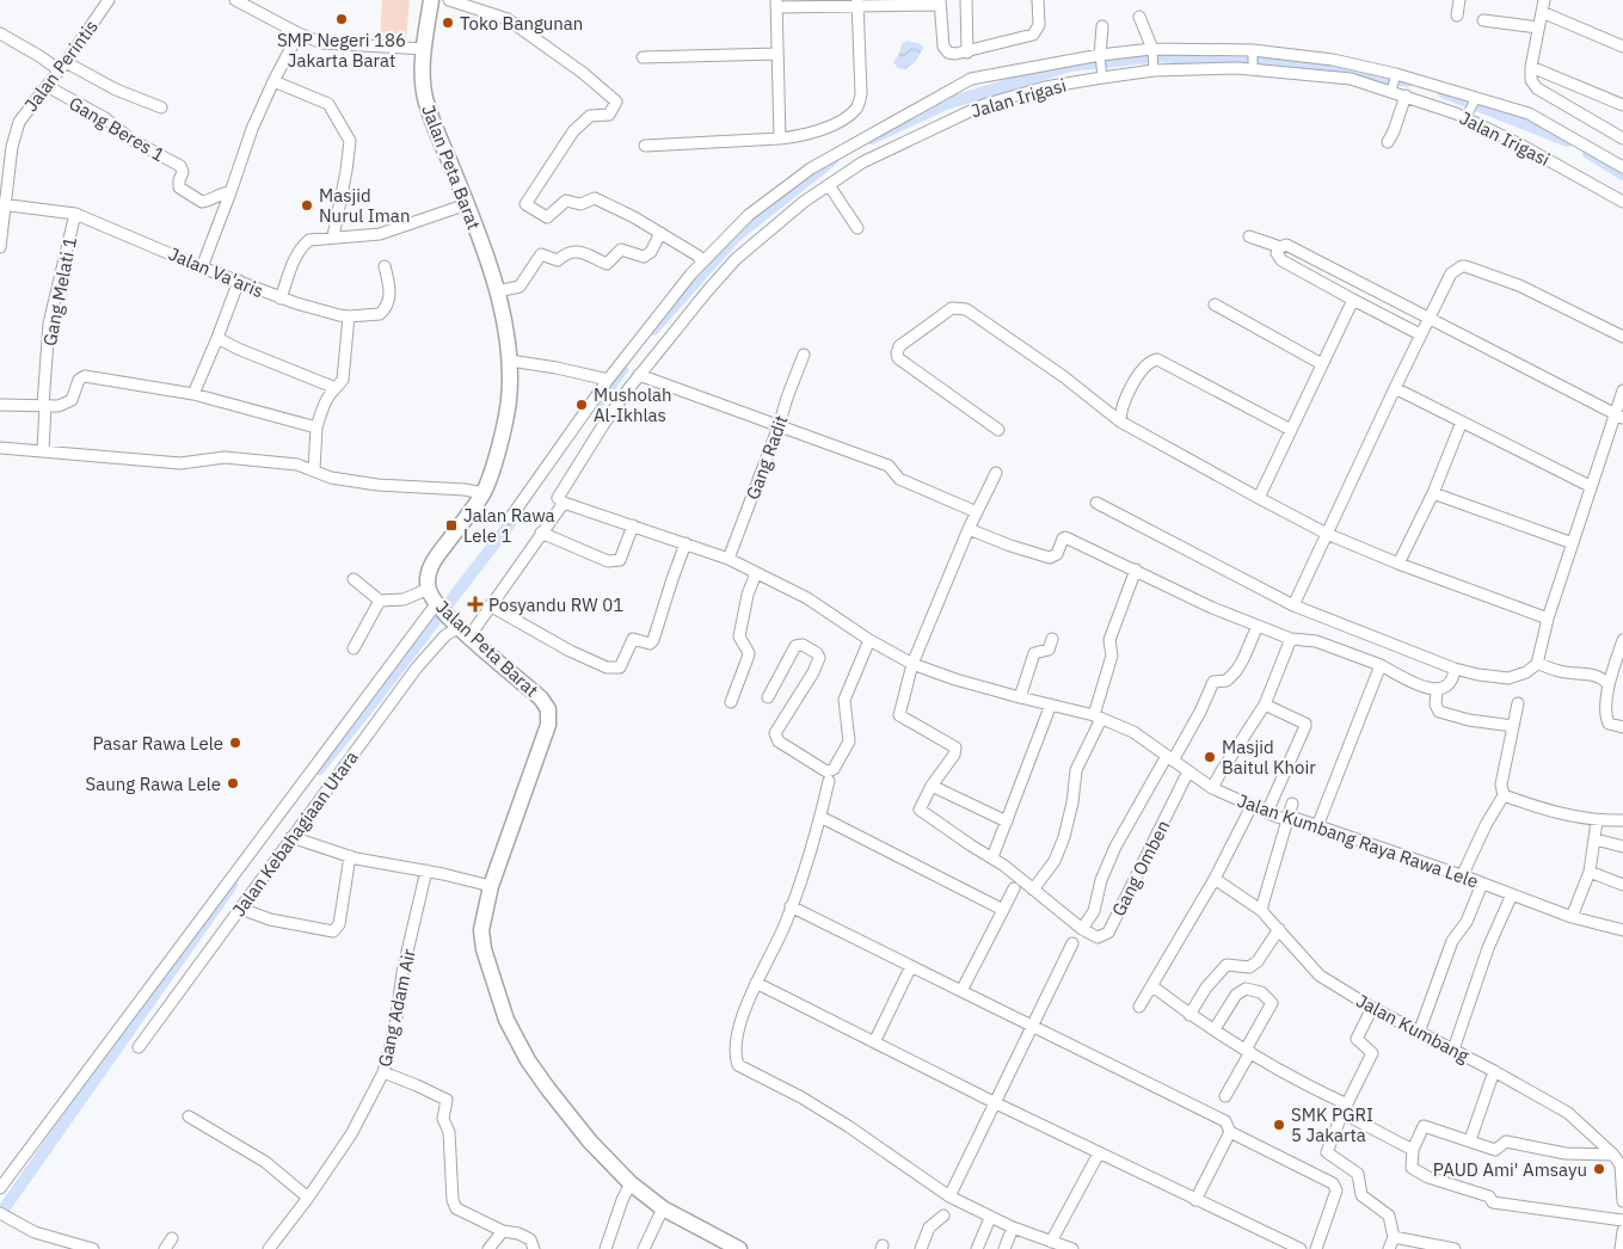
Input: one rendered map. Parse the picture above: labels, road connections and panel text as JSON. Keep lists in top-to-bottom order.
{
  "streets": {
    "main road": ["Jalan Peta Barat"],
    "street": [
      "Jalan Perintis",
      "Jalan Irigasi",
      "Gang Beres 1",
      "Jalan Va'aris",
      "Gang Melati 1",
      "Gang Radit",
      "Jalan Kebahagiaan Utara",
      "Jalan Kumbang Raya Rawa Lele",
      "Gang Omben",
      "Gang Adam Air",
      "Jalan Kumbang"
    ]
  },
  "crossings": [
    ["Jalan Perintis", "Gang Beres 1"],
    ["Jalan Perintis", "Jalan Va'aris"],
    ["Jalan Irigasi", "Jalan Kumbang Raya Rawa Lele"],
    ["Jalan Peta Barat", "Jalan Va'aris"],
    ["Jalan Peta Barat", "Jalan Kebahagiaan Utara"],
    ["Jalan Va'aris", "Gang Melati 1"],
    ["Gang Radit", "Jalan Kumbang Raya Rawa Lele"],
    ["Jalan Kumbang Raya Rawa Lele", "Gang Omben"]
  ],
  "places": {
    "other": [
      "SMP Negeri 186 Jakarta Barat",
      "Toko Bangunan",
      "Masjid Nurul Iman",
      "Musholah Al-Ikhlas",
      "Pasar Rawa Lele",
      "Masjid Baitul Khoir",
      "Saung Rawa Lele",
      "SMK PGRI 5 Jakarta",
      "PAUD Ami' Amsayu"
    ],
    "transit": ["Jalan Rawa Lele 1"],
    "health": ["Posyandu RW 01"]
  }
}
